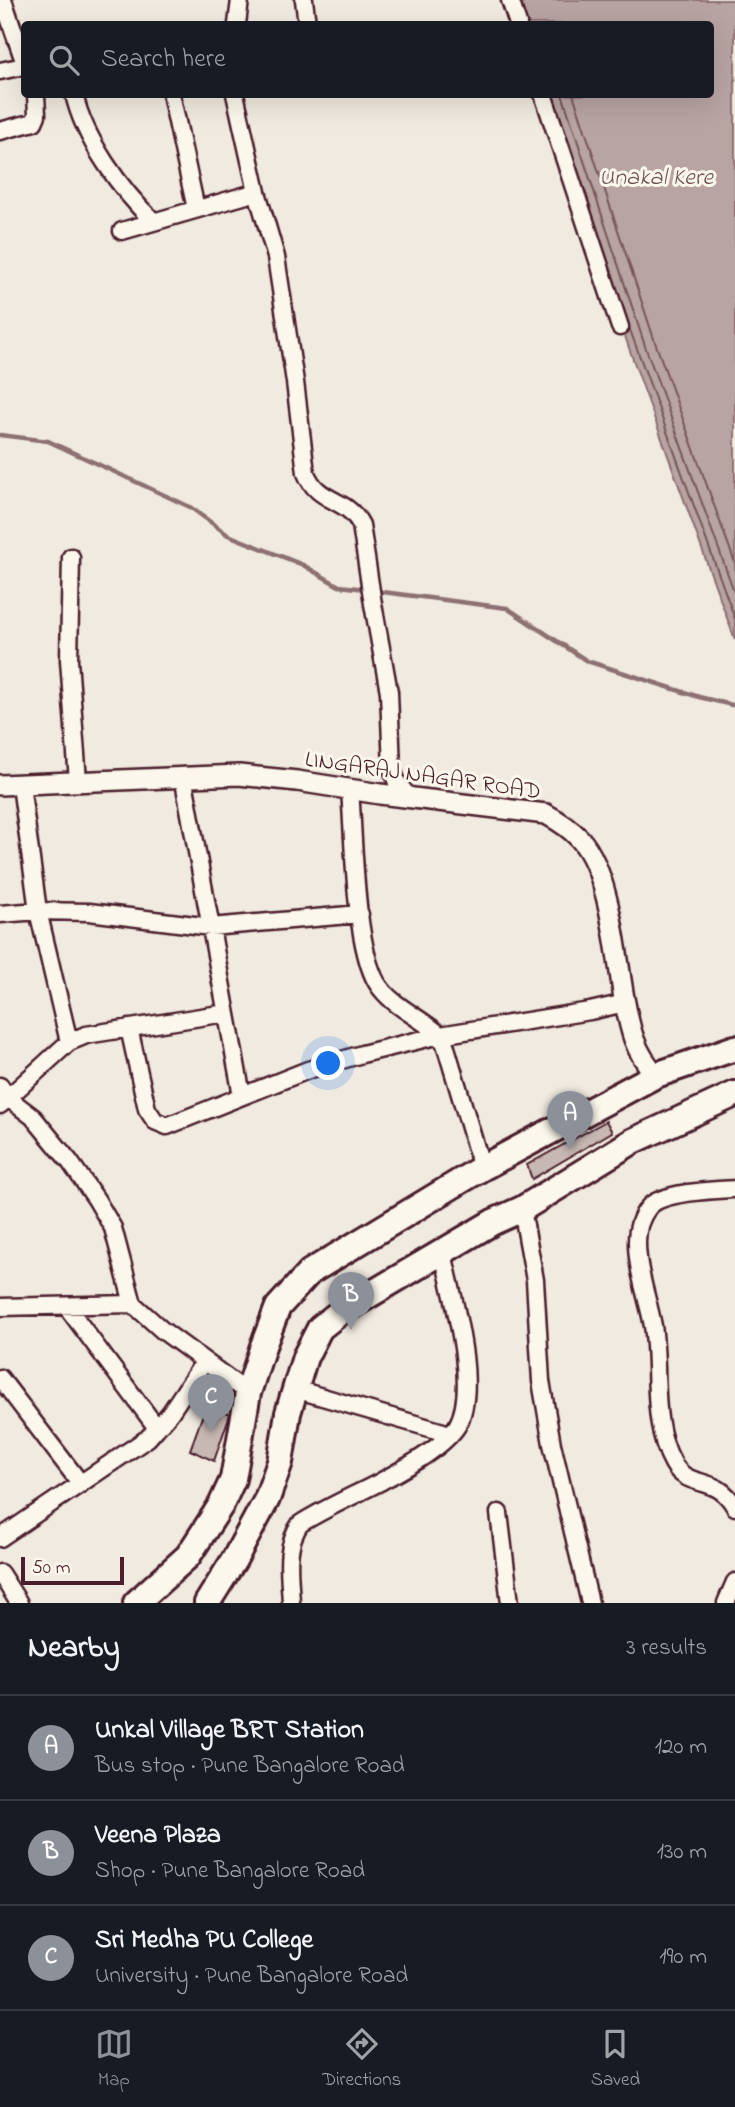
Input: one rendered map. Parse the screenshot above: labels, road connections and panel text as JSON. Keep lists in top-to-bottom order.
{
  "streets": {
    "street": ["LINGARAJ NAGAR ROAD"]
  },
  "water": ["Unakal Kere"],
  "scale_bar": "50 m",
  "page": {
    "search": "Search here",
    "pins": ["A", "B", "C"],
    "scale": "50 m",
    "heading": ["Nearby", "3 results"],
    "list": [
      {
        "mark": "A",
        "name": "Unkal Village BRT Station",
        "note": "Bus stop · Pune Bangalore Road",
        "value": "120 m"
      },
      {
        "mark": "B",
        "name": "Veena Plaza",
        "note": "Shop · Pune Bangalore Road",
        "value": "130 m"
      },
      {
        "mark": "C",
        "name": "Sri Medha PU College",
        "note": "University · Pune Bangalore Road",
        "value": "190 m"
      }
    ],
    "nav": ["Map", "Directions", "Saved"]
  }
}
